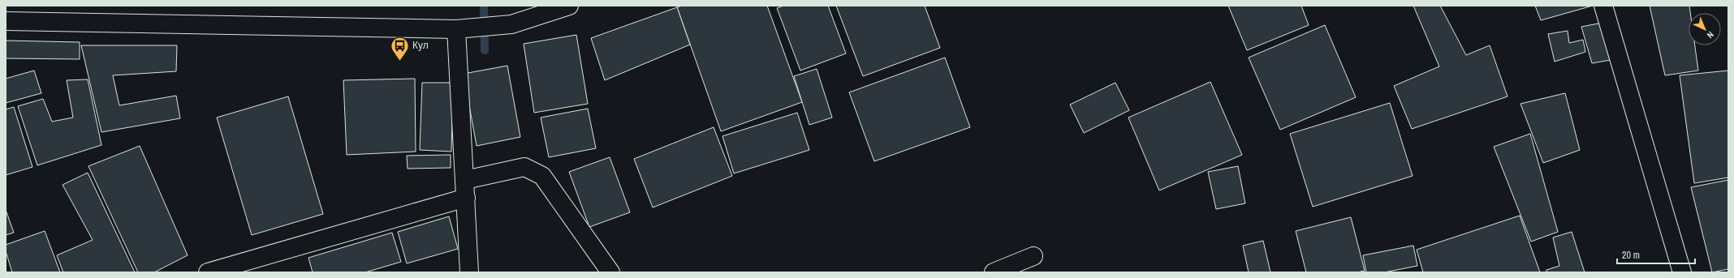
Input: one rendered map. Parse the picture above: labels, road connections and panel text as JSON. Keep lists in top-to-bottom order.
{
  "places": {
    "bus stop": ["Кул"]
  },
  "scale_bar": "20 m",
  "north": "bottom right"
}
